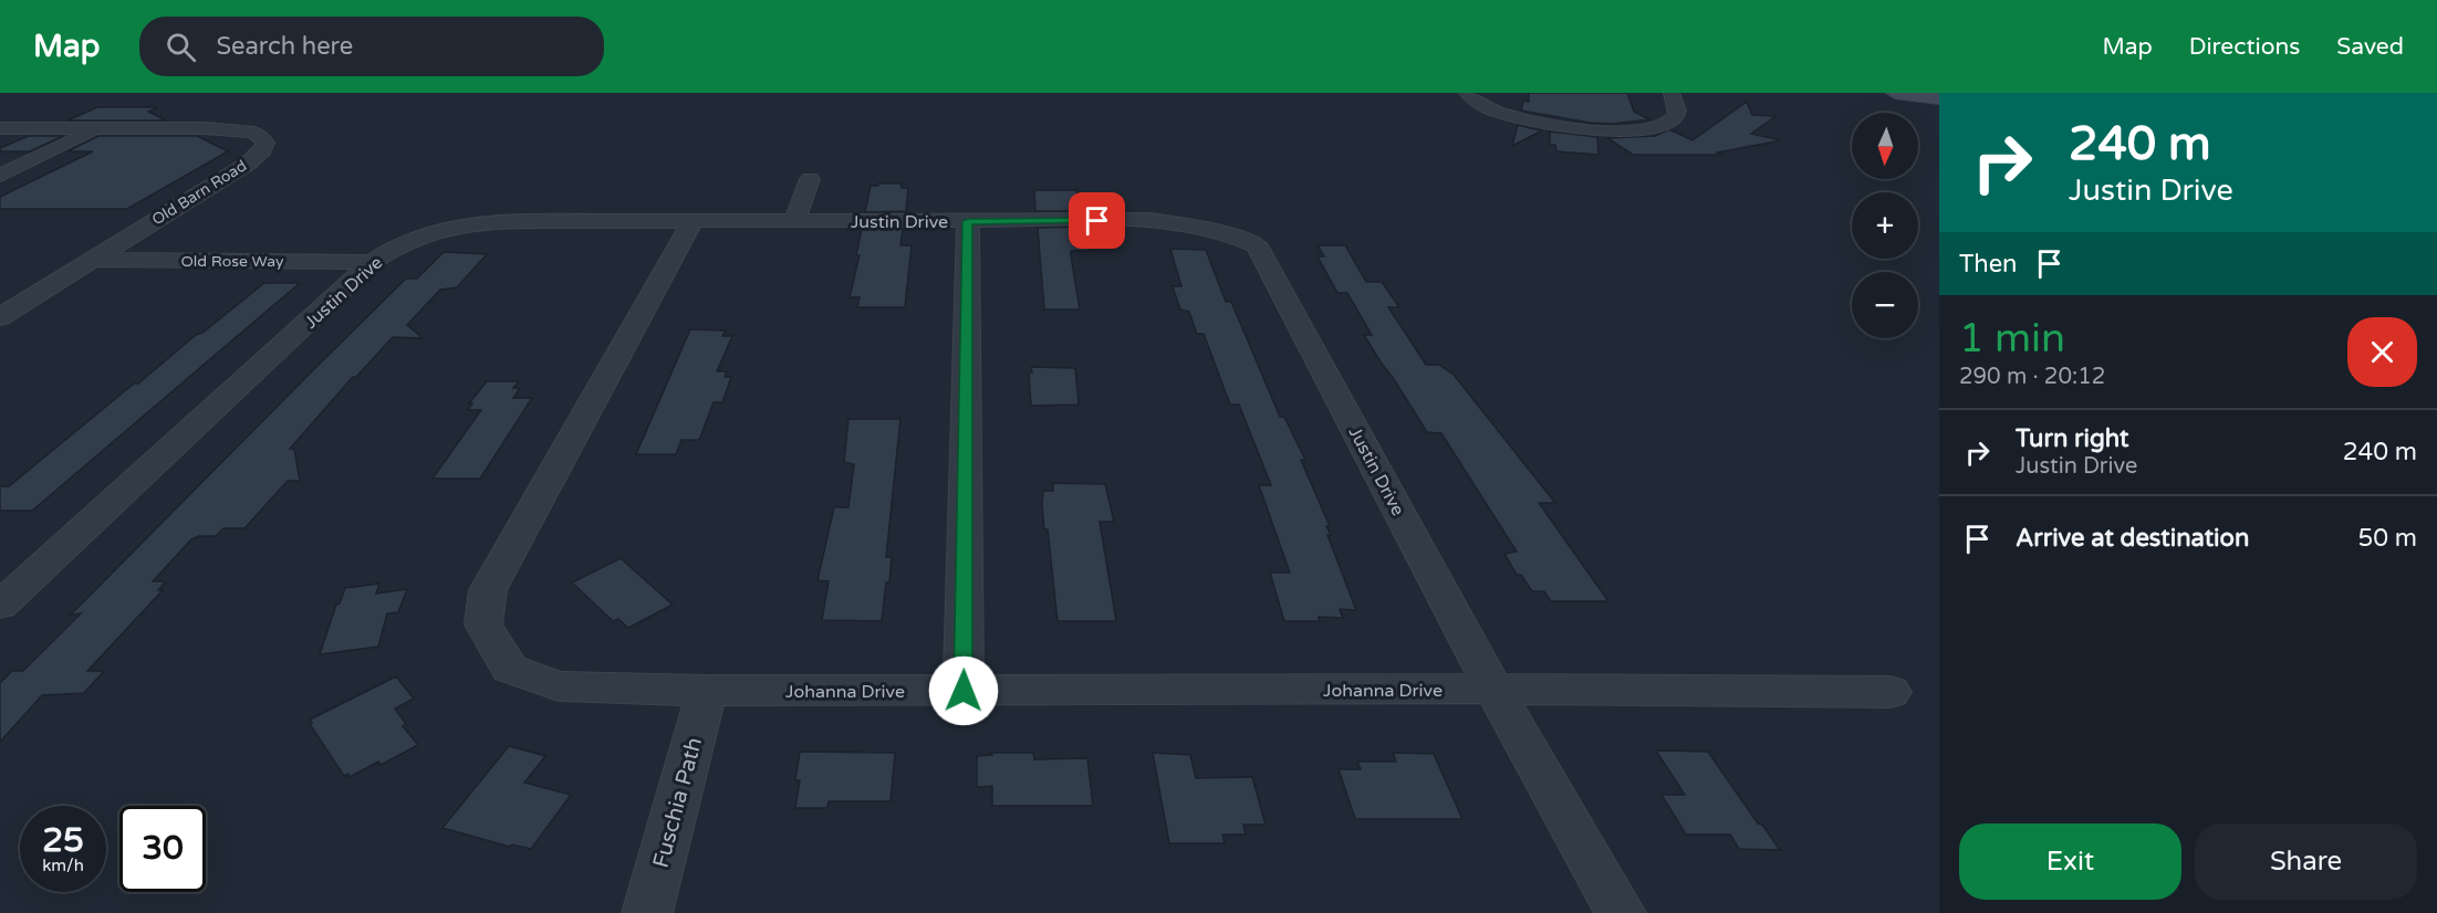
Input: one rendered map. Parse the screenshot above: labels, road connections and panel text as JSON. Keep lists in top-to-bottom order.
{
  "streets": {
    "street": [
      "Old Barn Road",
      "Justin Drive",
      "Old Rose Way",
      "Johanna Drive",
      "Fuschia Path"
    ]
  },
  "crossings": [
    ["Old Barn Road", "Old Rose Way"],
    ["Justin Drive", "Old Rose Way"],
    ["Justin Drive", "Johanna Drive"],
    ["Johanna Drive", "Fuschia Path"]
  ],
  "north": "bottom",
  "page": {
    "header": "Map",
    "search": "Search here",
    "nav": ["Map", "Directions", "Saved"],
    "turn": ["240 m", "Justin Drive"],
    "map_buttons": ["+", "−"],
    "then": "Then",
    "heading": ["1 min", "290 m · 20:12"],
    "list": [
      {
        "name": "Turn right",
        "note": "Justin Drive",
        "value": "240 m"
      },
      {
        "name": "Arrive at destination",
        "value": "50 m"
      }
    ],
    "speed": "25 km/h",
    "limit": "30",
    "buttons": ["Exit", "Share"]
  }
}
